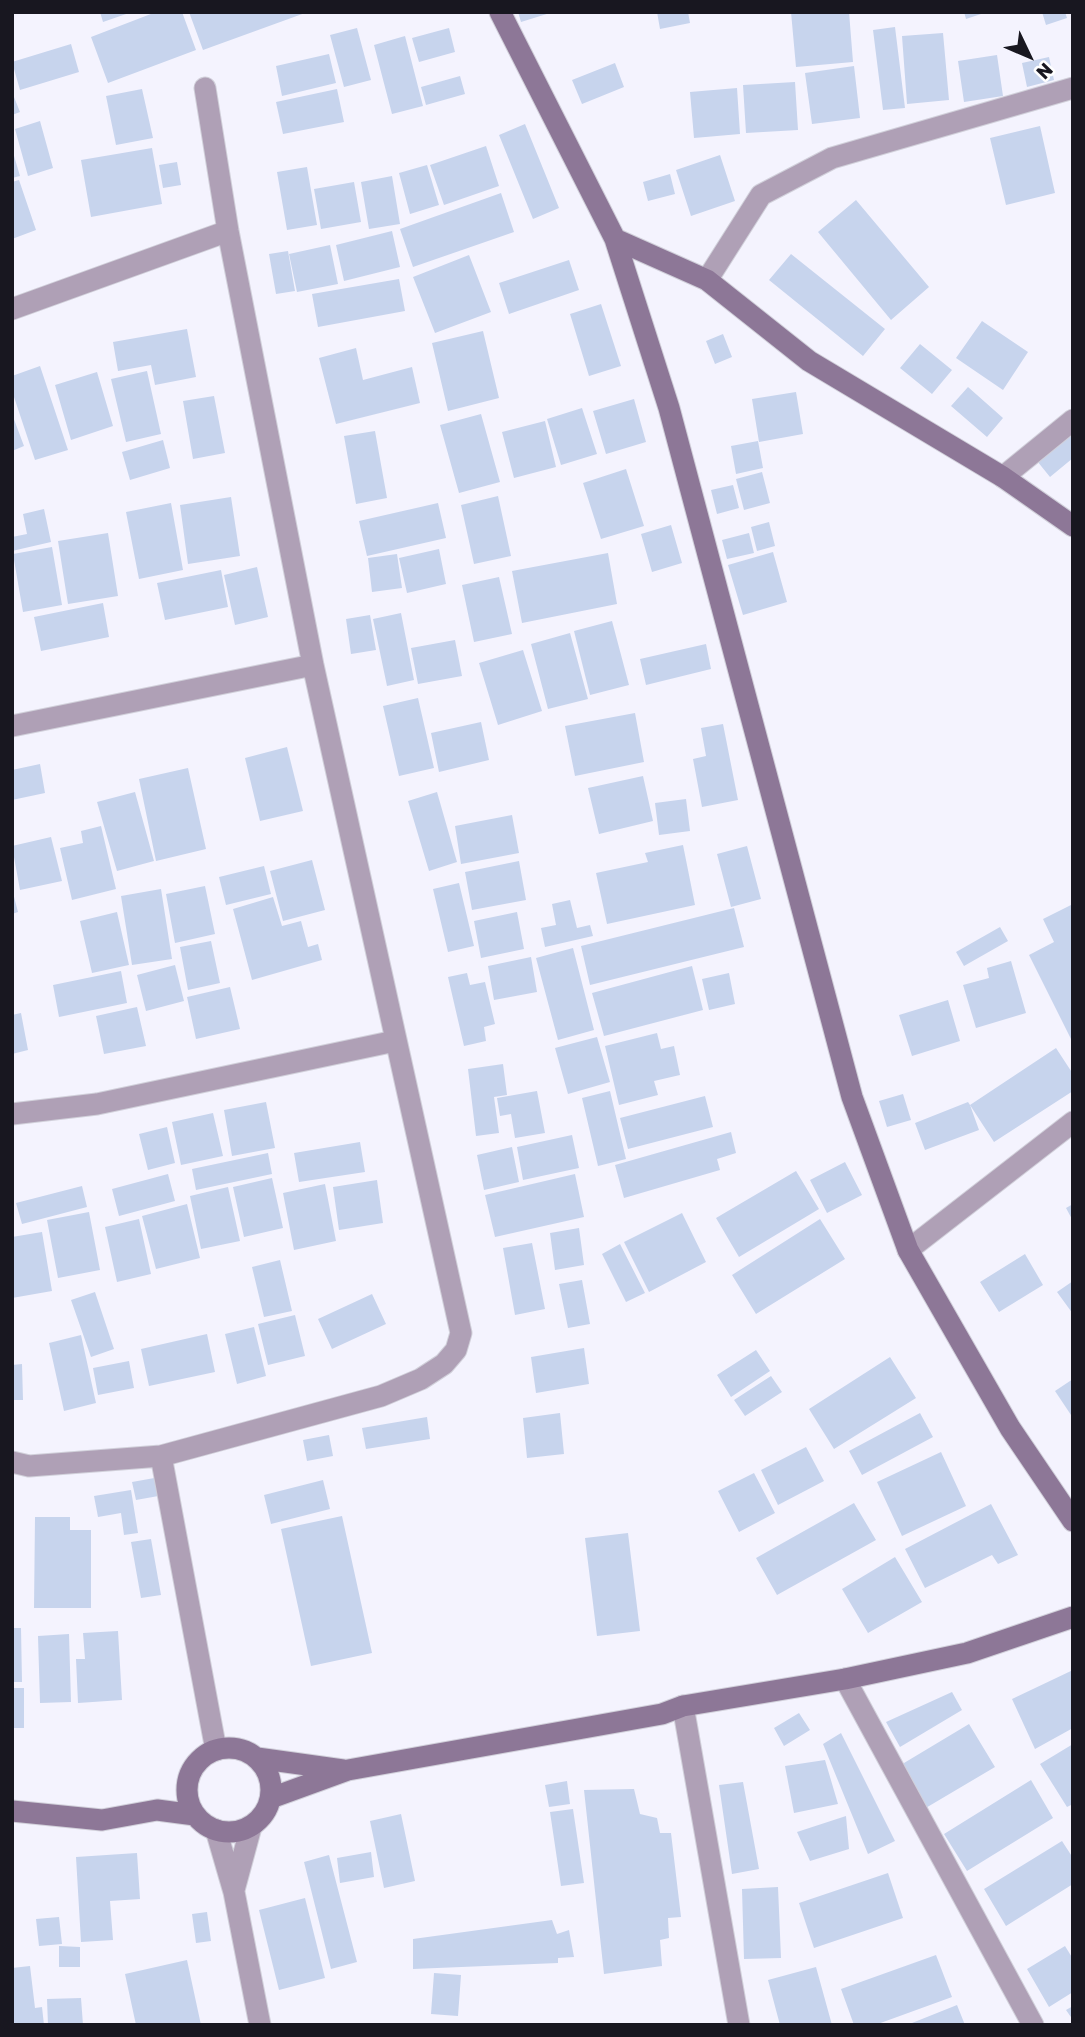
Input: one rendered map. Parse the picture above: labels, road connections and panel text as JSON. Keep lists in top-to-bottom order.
{
  "north": "bottom right"
}
